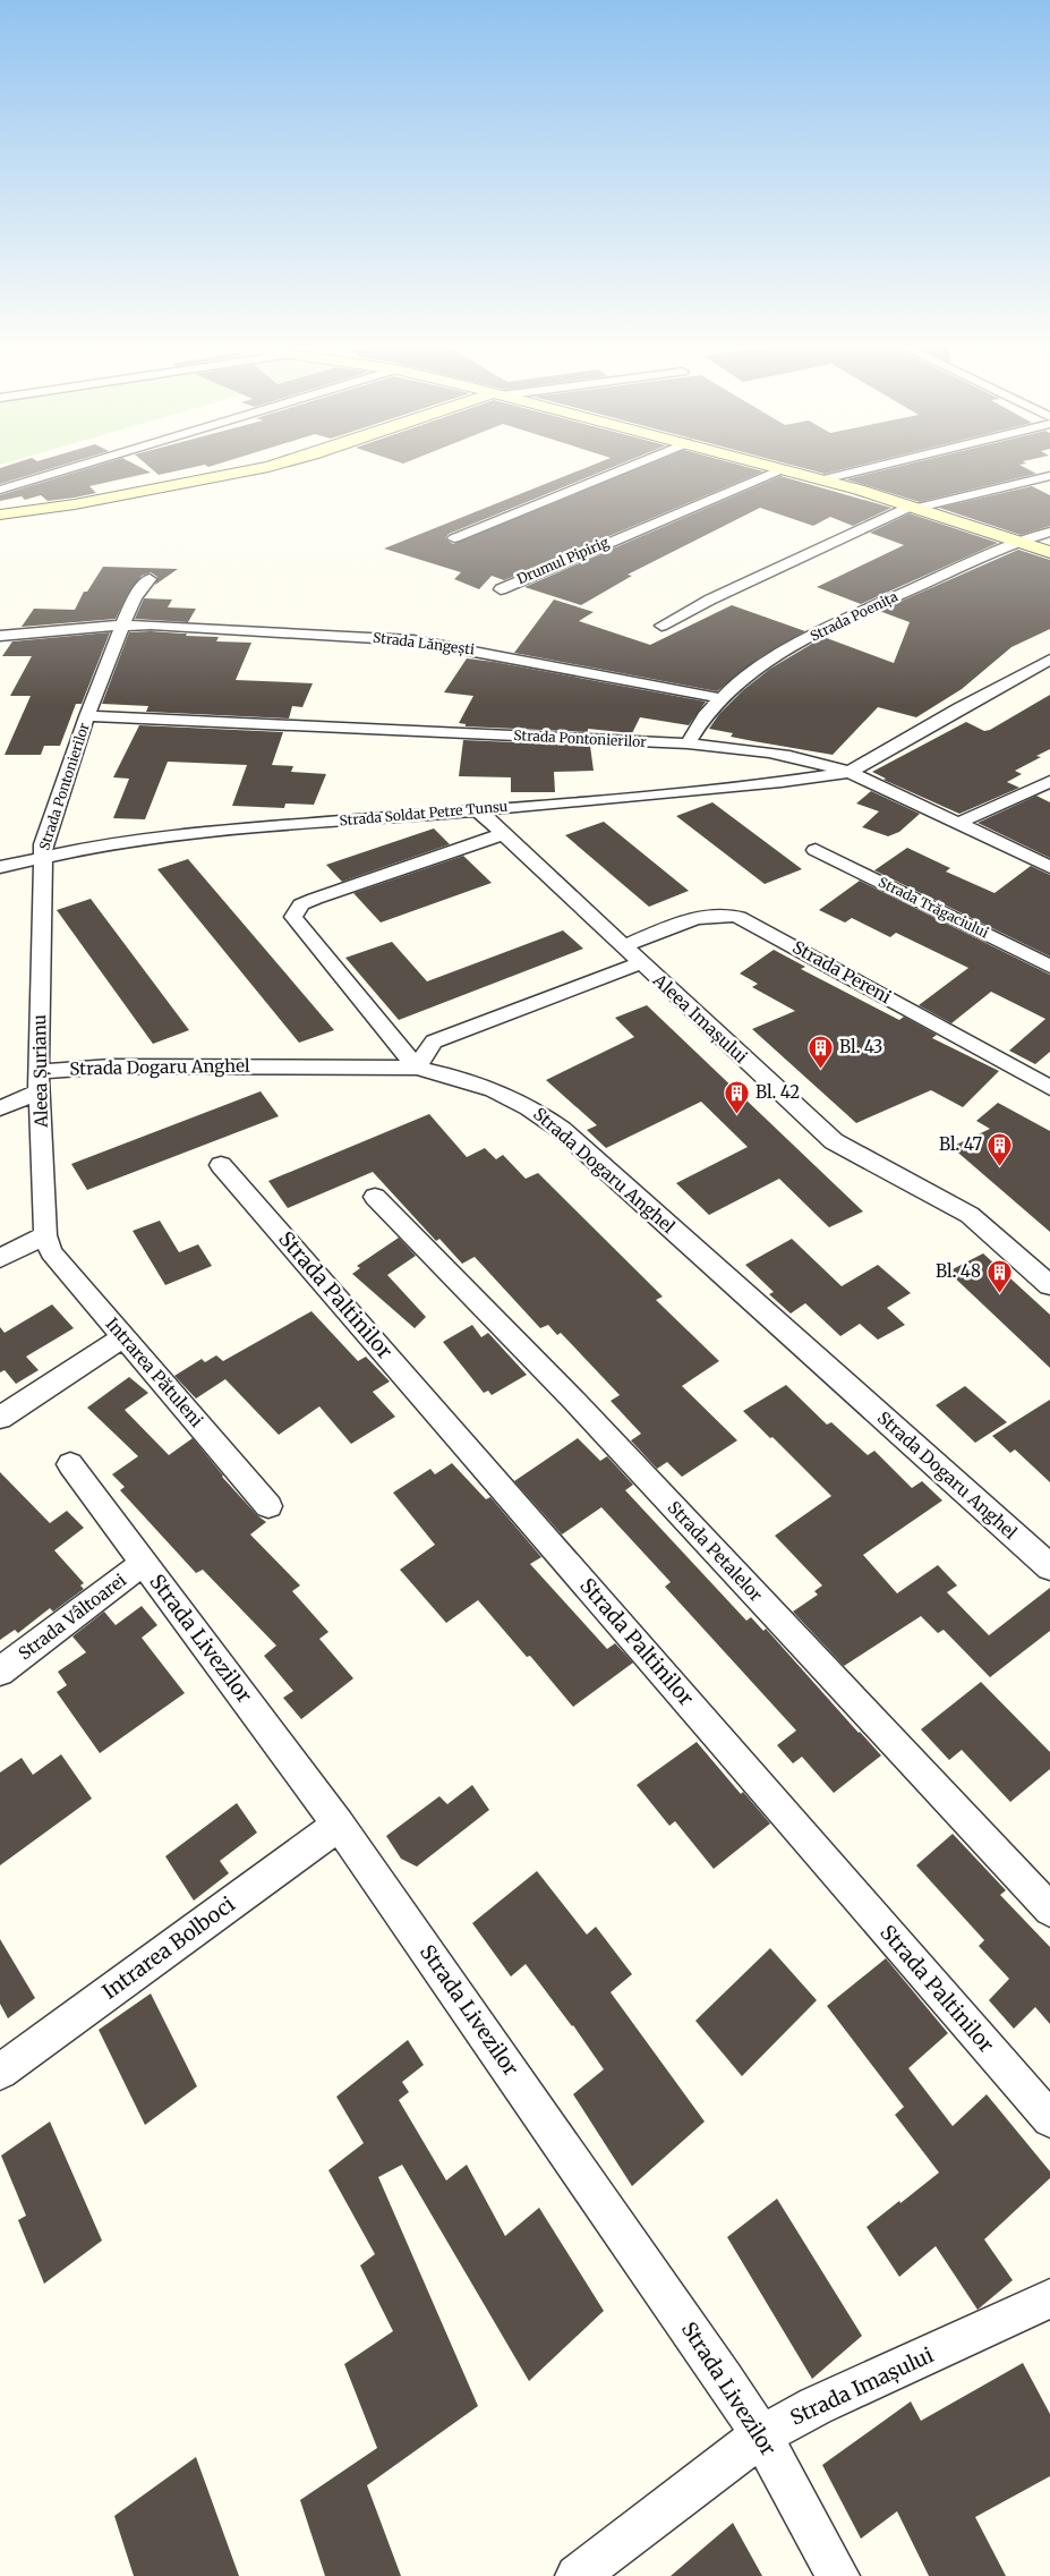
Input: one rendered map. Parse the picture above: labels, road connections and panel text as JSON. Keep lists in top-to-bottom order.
{
  "streets": {
    "street": [
      "Drumul Pipirig",
      "Strada Poenița",
      "Strada Lăngești",
      "Strada Pontonierilor",
      "Strada Soldat Petre Tunsu",
      "Strada Trăgaciului",
      "Strada Pereni",
      "Aleea Imașului",
      "Strada Dogaru Anghel",
      "Aleea Șurianu",
      "Strada Paltinilor",
      "Intrarea Pătuleni",
      "Strada Petalelor",
      "Strada Vâltoarei",
      "Strada Livezilor",
      "Intrarea Bolboci",
      "Strada Imașului"
    ]
  },
  "crossings": [
    ["Strada Poenița", "Strada Lăngești"],
    ["Strada Poenița", "Strada Pontonierilor"],
    ["Strada Lăngești", "Strada Pontonierilor"],
    ["Strada Pontonierilor", "Strada Soldat Petre Tunsu"],
    ["Strada Pontonierilor", "Aleea Șurianu"],
    ["Strada Soldat Petre Tunsu", "Aleea Imașului"],
    ["Strada Soldat Petre Tunsu", "Aleea Șurianu"],
    ["Strada Pereni", "Aleea Imașului"],
    ["Strada Dogaru Anghel", "Aleea Șurianu"],
    ["Aleea Șurianu", "Intrarea Pătuleni"],
    ["Strada Vâltoarei", "Strada Livezilor"],
    ["Strada Livezilor", "Intrarea Bolboci"],
    ["Strada Livezilor", "Strada Imașului"]
  ],
  "places": {
    "building": [
      "Bl. 43",
      "Bl. 42",
      "Bl. 47",
      "Bl. 48"
    ]
  }
}
